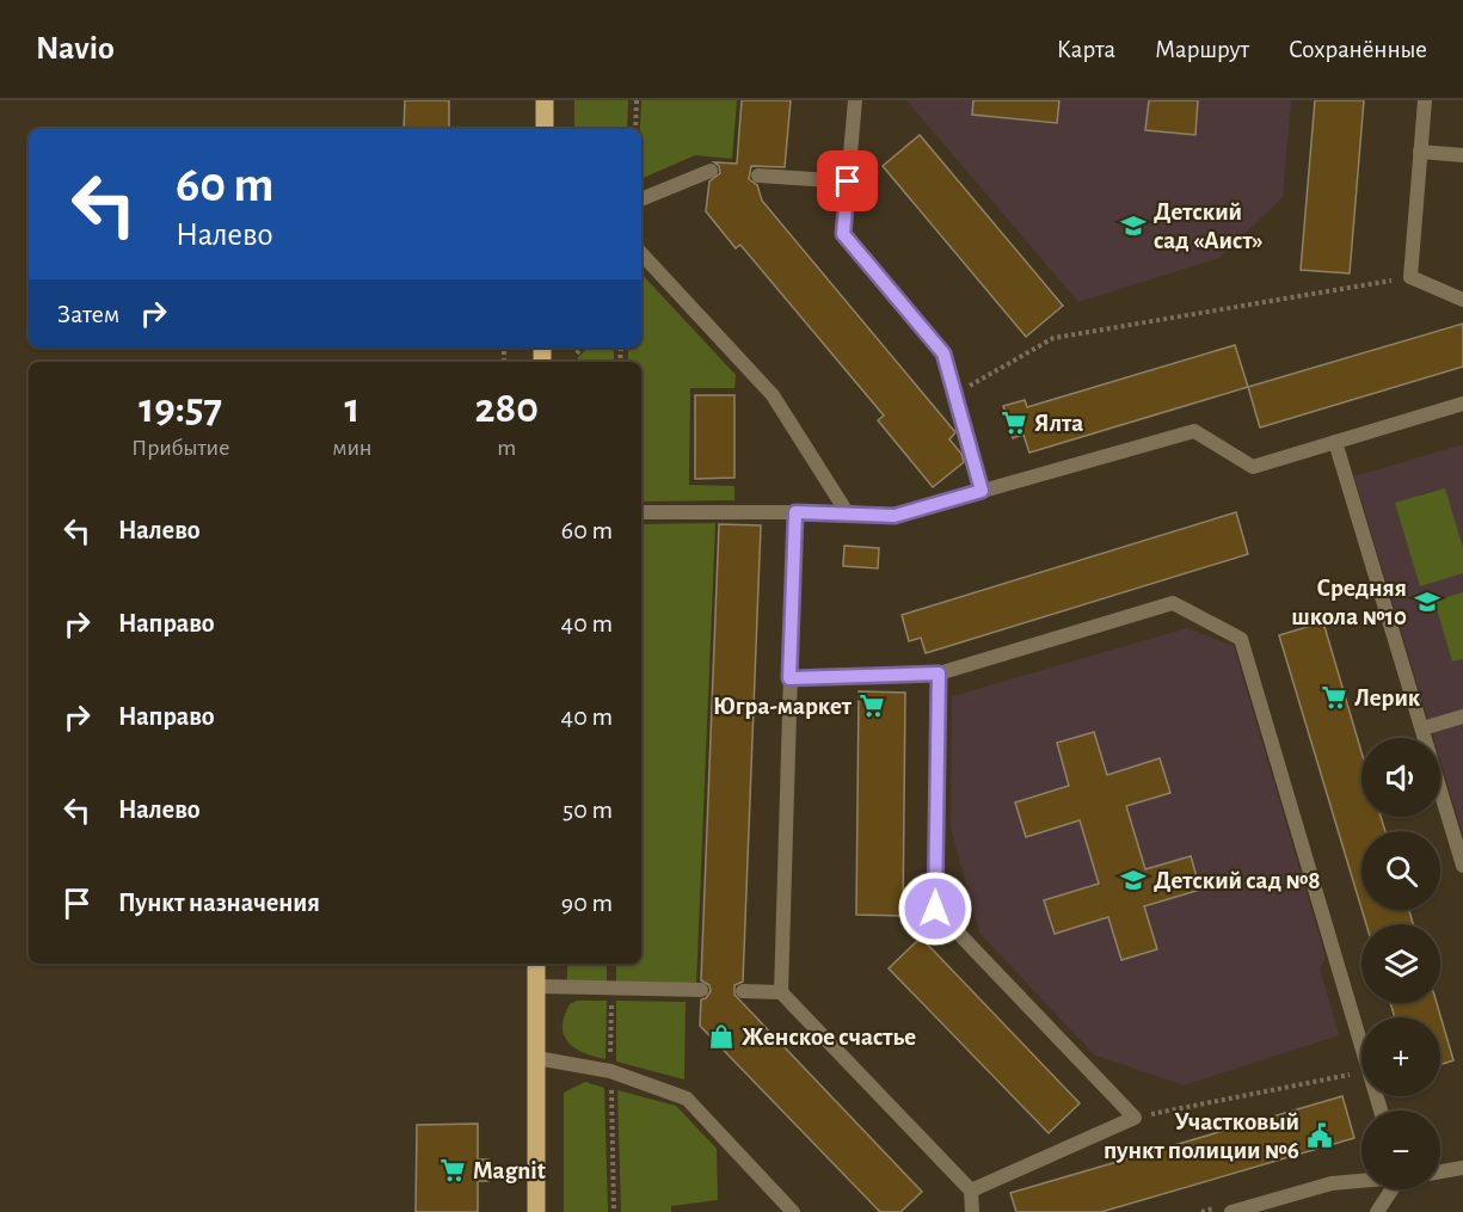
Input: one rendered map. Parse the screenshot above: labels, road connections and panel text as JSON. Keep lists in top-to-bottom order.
{
  "places": {
    "school or university": ["Детский сад «Аист»", "Средняя школа №10", "Детский сад №8"],
    "supermarket": [
      "Ялта",
      "Лерик",
      "Югра-маркет",
      "Magnit"
    ],
    "shop": ["Женское счастье"],
    "public building": ["Участковый пункт полиции №6"]
  },
  "page": {
    "header": "Navio",
    "nav": ["Карта", "Маршрут", "Сохранённые"],
    "turn": ["60 m", "Налево"],
    "then": "Затем",
    "eta": [
      "19:57",
      "Прибытие",
      "1",
      "мин",
      "280",
      "m"
    ],
    "list": [
      {
        "name": "Налево",
        "value": "60 m"
      },
      {
        "name": "Направо",
        "value": "40 m"
      },
      {
        "name": "Направо",
        "value": "40 m"
      },
      {
        "name": "Налево",
        "value": "50 m"
      },
      {
        "name": "Пункт назначения",
        "value": "90 m"
      }
    ],
    "map_buttons": ["+", "−"]
  }
}
